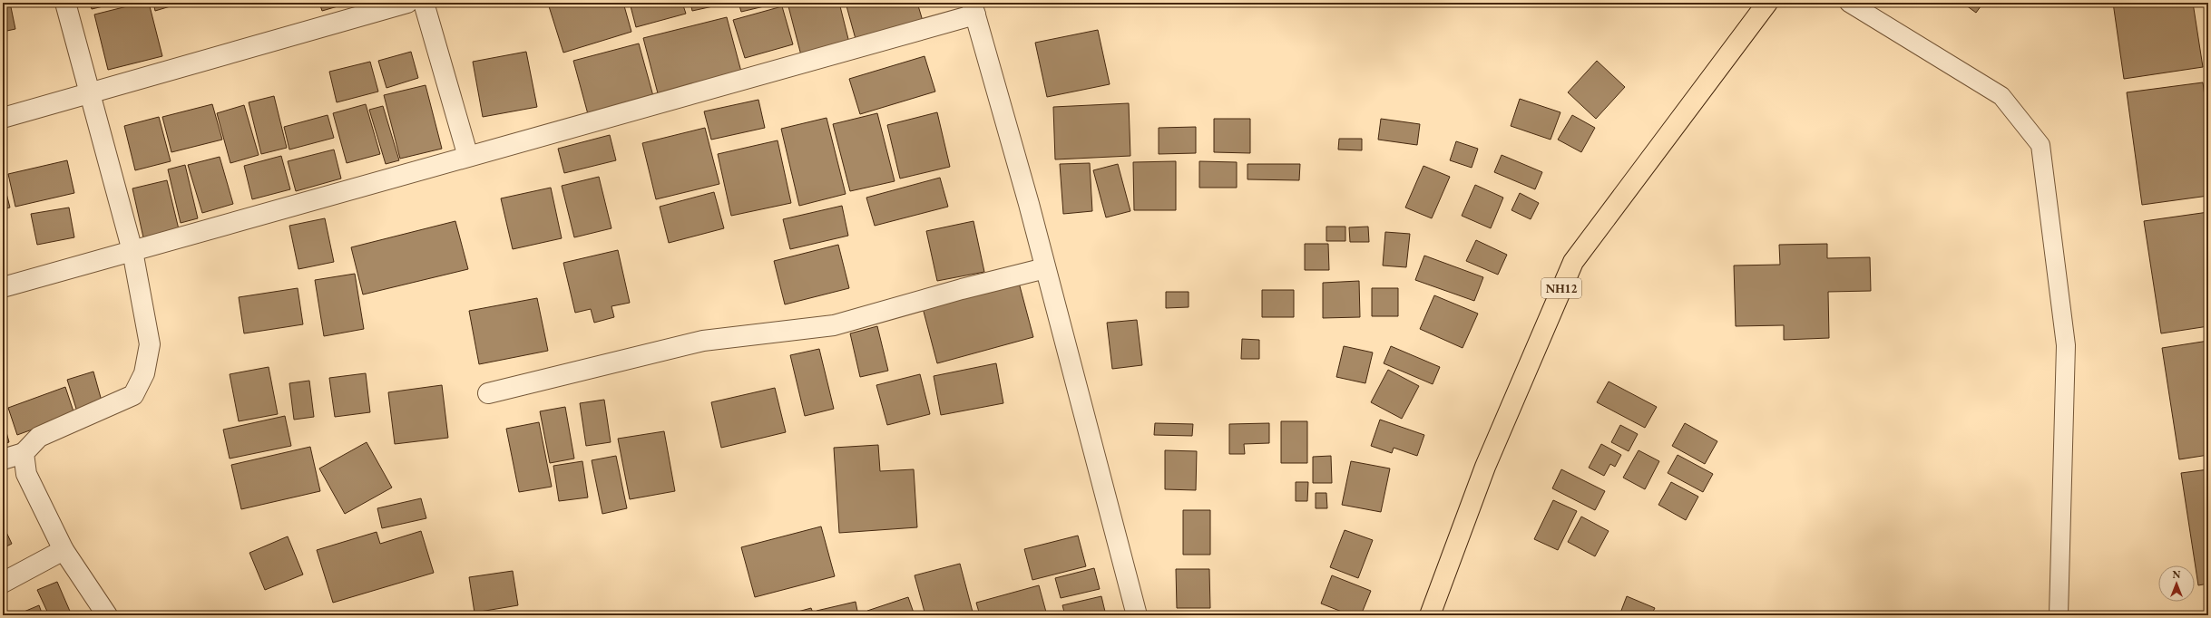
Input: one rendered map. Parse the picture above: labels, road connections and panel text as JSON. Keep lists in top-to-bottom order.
{
  "streets": {
    "highway": ["NH12"]
  },
  "north": "top"
}
